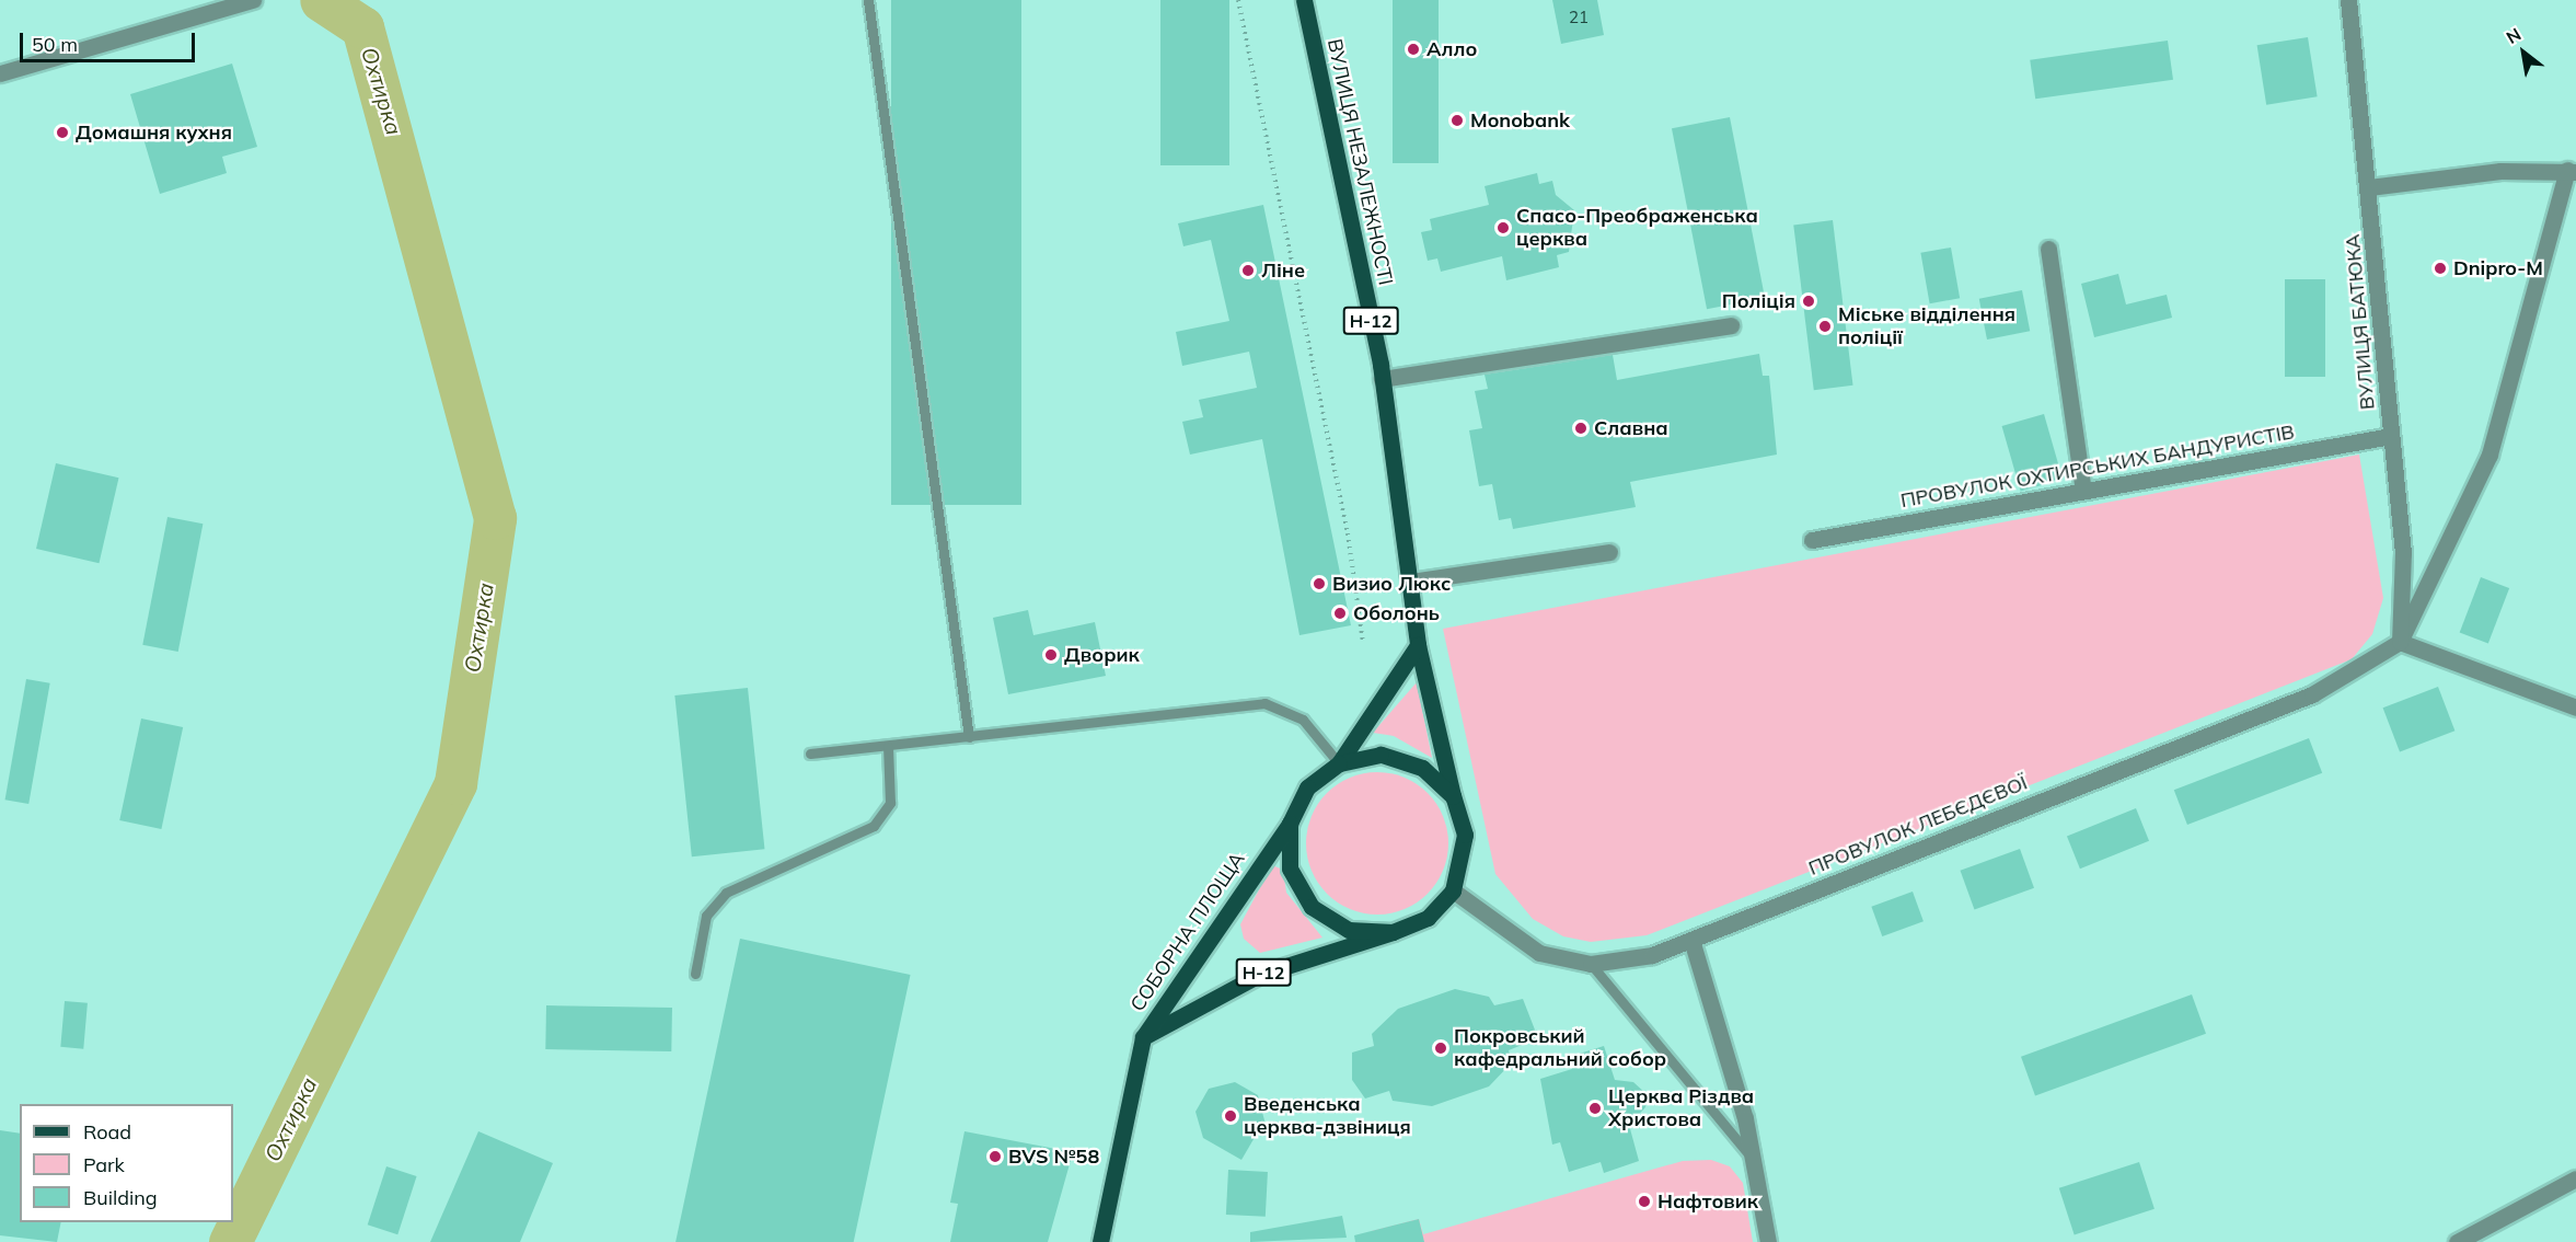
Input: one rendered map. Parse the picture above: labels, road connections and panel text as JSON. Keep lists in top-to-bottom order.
{
  "streets": {
    "main road": ["ВУЛИЦЯ НЕЗАЛЕЖНОСТІ", "Н-12", "СОБОРНА ПЛОЩА"],
    "street": ["ВУЛИЦЯ БАТЮКА", "ПРОВУЛОК ОХТИРСЬКИХ БАНДУРИСТІВ", "ПРОВУЛОК ЛЕБЄДЄВОЇ"]
  },
  "crossings": [
    ["ВУЛИЦЯ НЕЗАЛЕЖНОСТІ", "СОБОРНА ПЛОЩА"],
    ["Н-12", "СОБОРНА ПЛОЩА"],
    ["ВУЛИЦЯ БАТЮКА", "ПРОВУЛОК ОХТИРСЬКИХ БАНДУРИСТІВ"],
    ["ВУЛИЦЯ БАТЮКА", "ПРОВУЛОК ЛЕБЄДЄВОЇ"],
    ["ПРОВУЛОК ЛЕБЄДЄВОЇ", "СОБОРНА ПЛОЩА"]
  ],
  "water": ["Охтирка"],
  "places": [
    "Алло",
    "Monobank",
    "Домашня кухня",
    "Спасо-Преображенська церква",
    "Dnipro-M",
    "Ліне",
    "Поліція",
    "Міське відділення поліції",
    "Славна",
    "Визио Люкс",
    "Оболонь",
    "Дворик",
    "Покровський кафедральний собор",
    "Церква Різдва Христова",
    "Введенська церква-дзвіниця",
    "BVS №58",
    "Нафтовик"
  ],
  "house_numbers": ["21"],
  "legend": ["Road", "Park", "Building"],
  "scale_bar": "50 m",
  "north": "top left"
}
